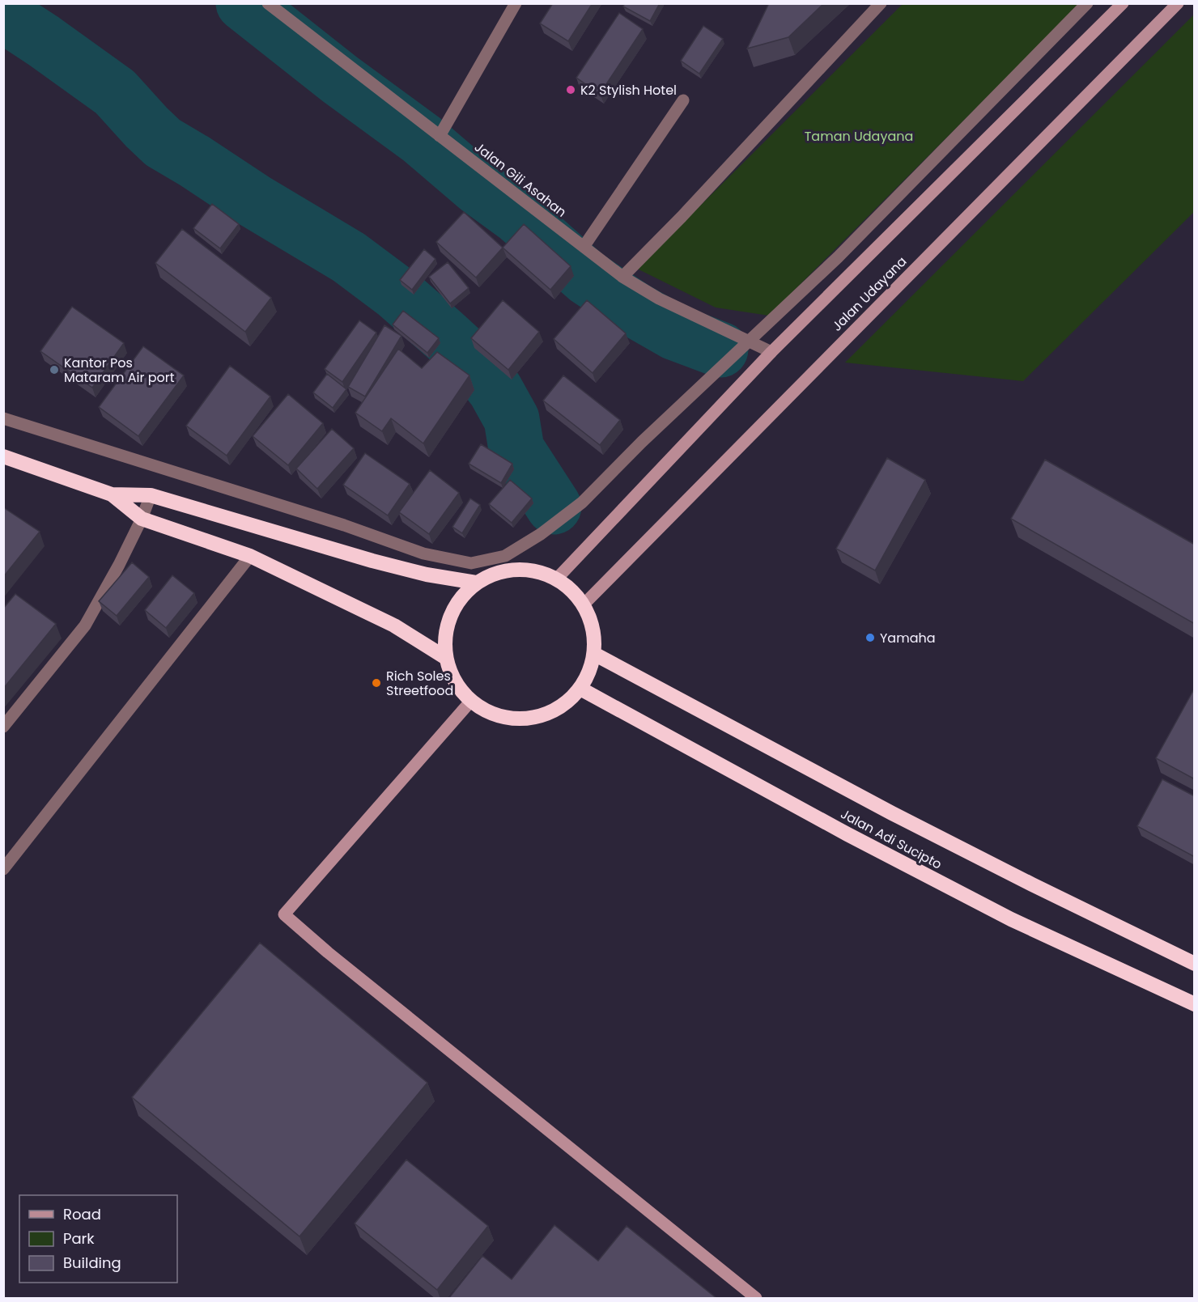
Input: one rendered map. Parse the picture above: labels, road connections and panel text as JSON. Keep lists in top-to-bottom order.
{
  "streets": {
    "highway": ["Jalan Adi Sucipto"],
    "main road": ["Jalan Udayana"],
    "street": ["Jalan Gili Asahan"]
  },
  "crossings": [
    ["Jalan Gili Asahan", "Jalan Udayana"],
    ["Jalan Udayana", "Jalan Adi Sucipto"]
  ],
  "parks": ["Taman Udayana"],
  "places": [
    "K2 Stylish Hotel",
    "Kantor Pos Mataram Air port",
    "Yamaha",
    "Rich Soles Streetfood"
  ],
  "legend": ["Road", "Park", "Building"]
}
